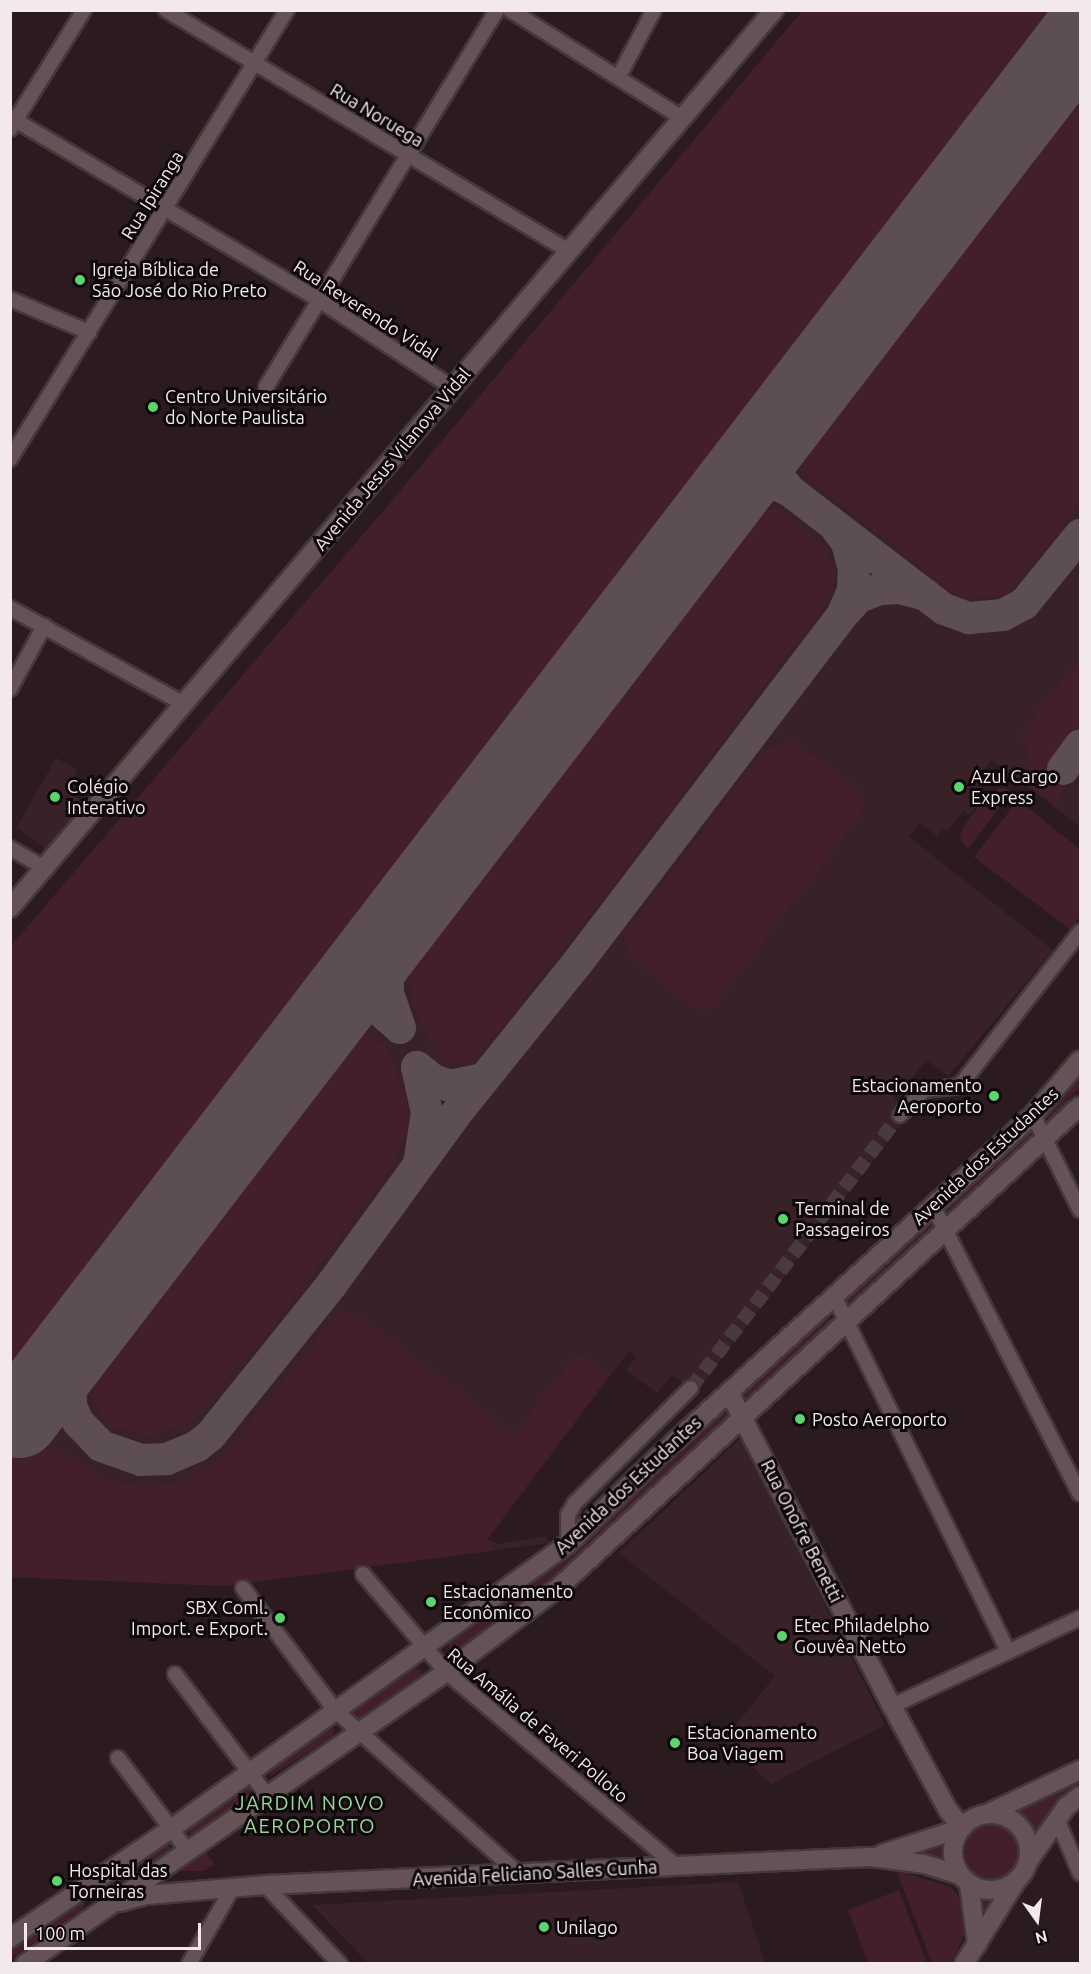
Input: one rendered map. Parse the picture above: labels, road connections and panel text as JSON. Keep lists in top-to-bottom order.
{
  "streets": {
    "main road": [
      "Avenida Jesus Vilanova Vidal",
      "Avenida dos Estudantes",
      "Rua Onofre Benetti",
      "Avenida Feliciano Salles Cunha"
    ],
    "street": [
      "Rua Noruega",
      "Rua Ipiranga",
      "Rua Reverendo Vidal",
      "Rua Amália de Faveri Polloto"
    ]
  },
  "crossings": [
    ["Rua Noruega", "Rua Ipiranga"],
    ["Rua Noruega", "Avenida Jesus Vilanova Vidal"],
    ["Rua Ipiranga", "Rua Reverendo Vidal"],
    ["Rua Reverendo Vidal", "Avenida Jesus Vilanova Vidal"],
    ["Avenida dos Estudantes", "Rua Onofre Benetti"],
    ["Avenida dos Estudantes", "Rua Amália de Faveri Polloto"],
    ["Avenida dos Estudantes", "Avenida Feliciano Salles Cunha"],
    ["Rua Onofre Benetti", "Avenida Feliciano Salles Cunha"],
    ["Rua Amália de Faveri Polloto", "Avenida Feliciano Salles Cunha"]
  ],
  "districts": ["JARDIM NOVO AEROPORTO"],
  "places": [
    "Igreja Bíblica de São José do Rio Preto",
    "Centro Universitário do Norte Paulista",
    "Azul Cargo Express",
    "Colégio Interativo",
    "Estacionamento Aeroporto",
    "Terminal de Passageiros",
    "Posto Aeroporto",
    "Estacionamento Econômico",
    "SBX Coml. Import. e Export.",
    "Etec Philadelpho Gouvêa Netto",
    "Estacionamento Boa Viagem",
    "Hospital das Torneiras",
    "Unilago"
  ],
  "scale_bar": "100 m",
  "north": "bottom"
}
